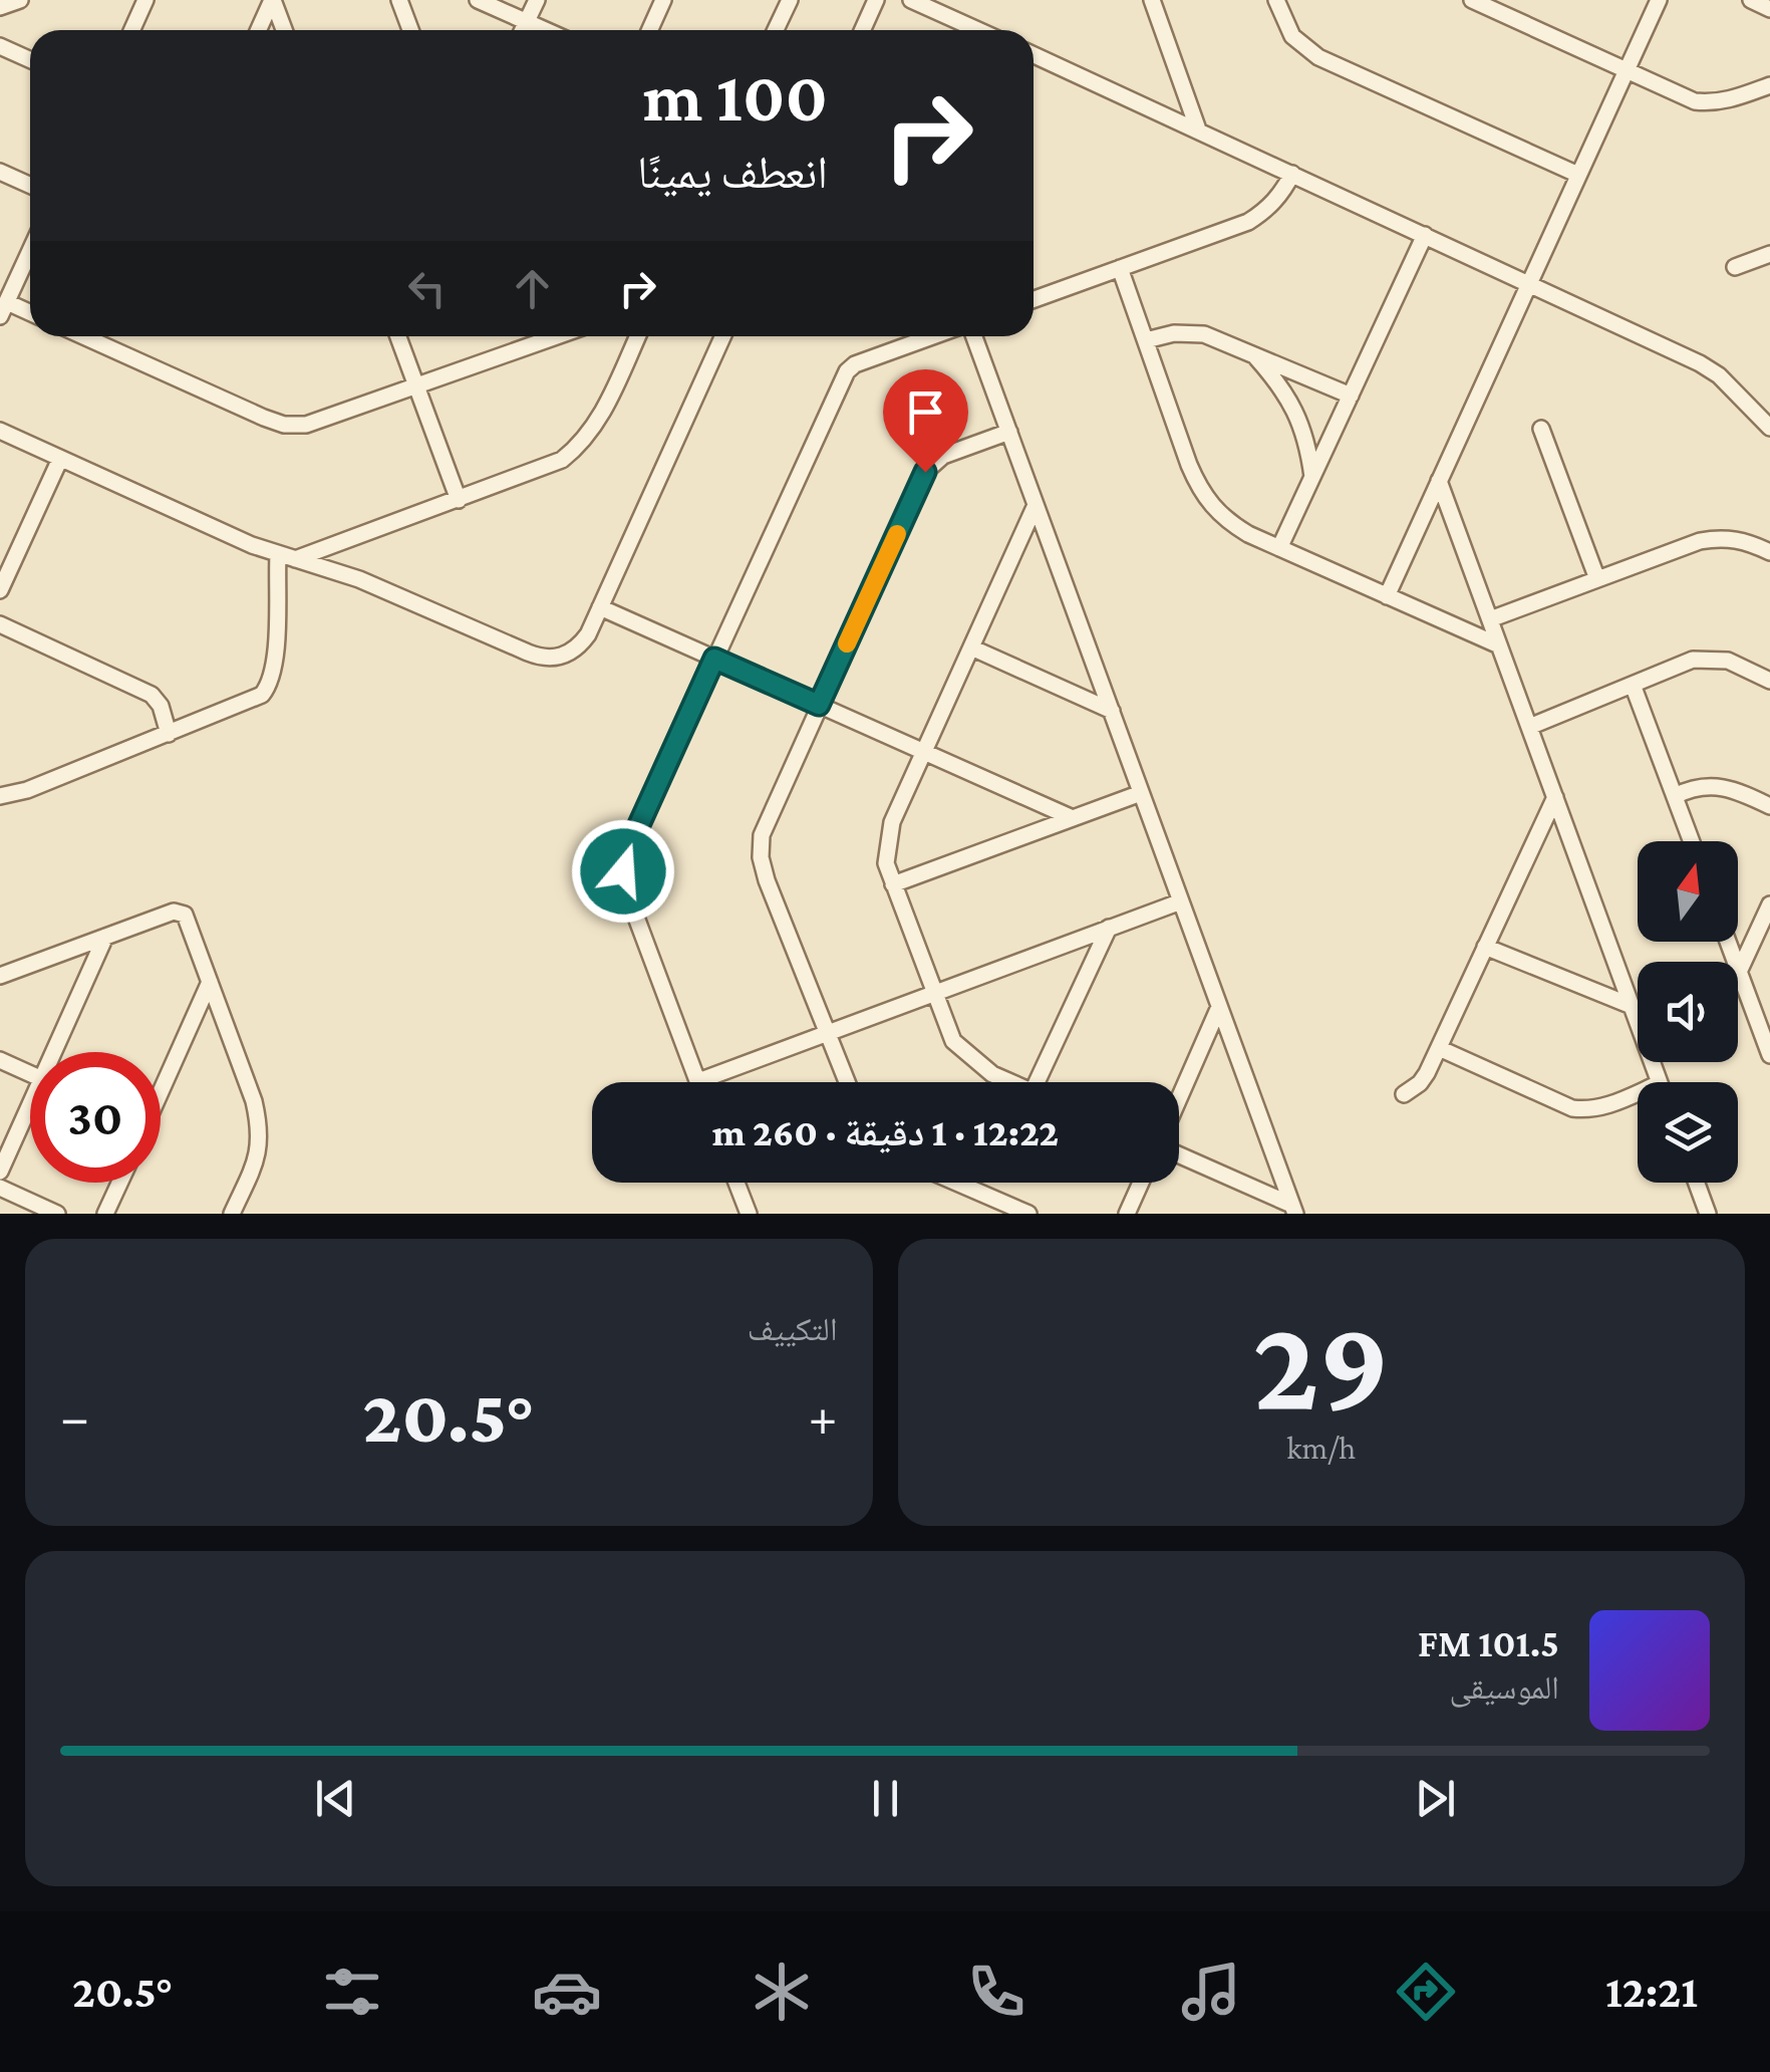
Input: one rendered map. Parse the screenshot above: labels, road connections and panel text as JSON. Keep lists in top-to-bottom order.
{
  "north": "top",
  "page": {
    "turn": ["100 m", "انعطف يمينًا"],
    "limit": "30",
    "trip": "12:22 · 1 دقيقة · 260 m",
    "tile": [
      ["29", "km/h"],
      "التكييف"
    ],
    "heat": ["−", "20.5°", "+"],
    "song": ["101.5 FM", "الموسيقى"],
    "tabs": ["12:21", "20.5°"]
  }
}
